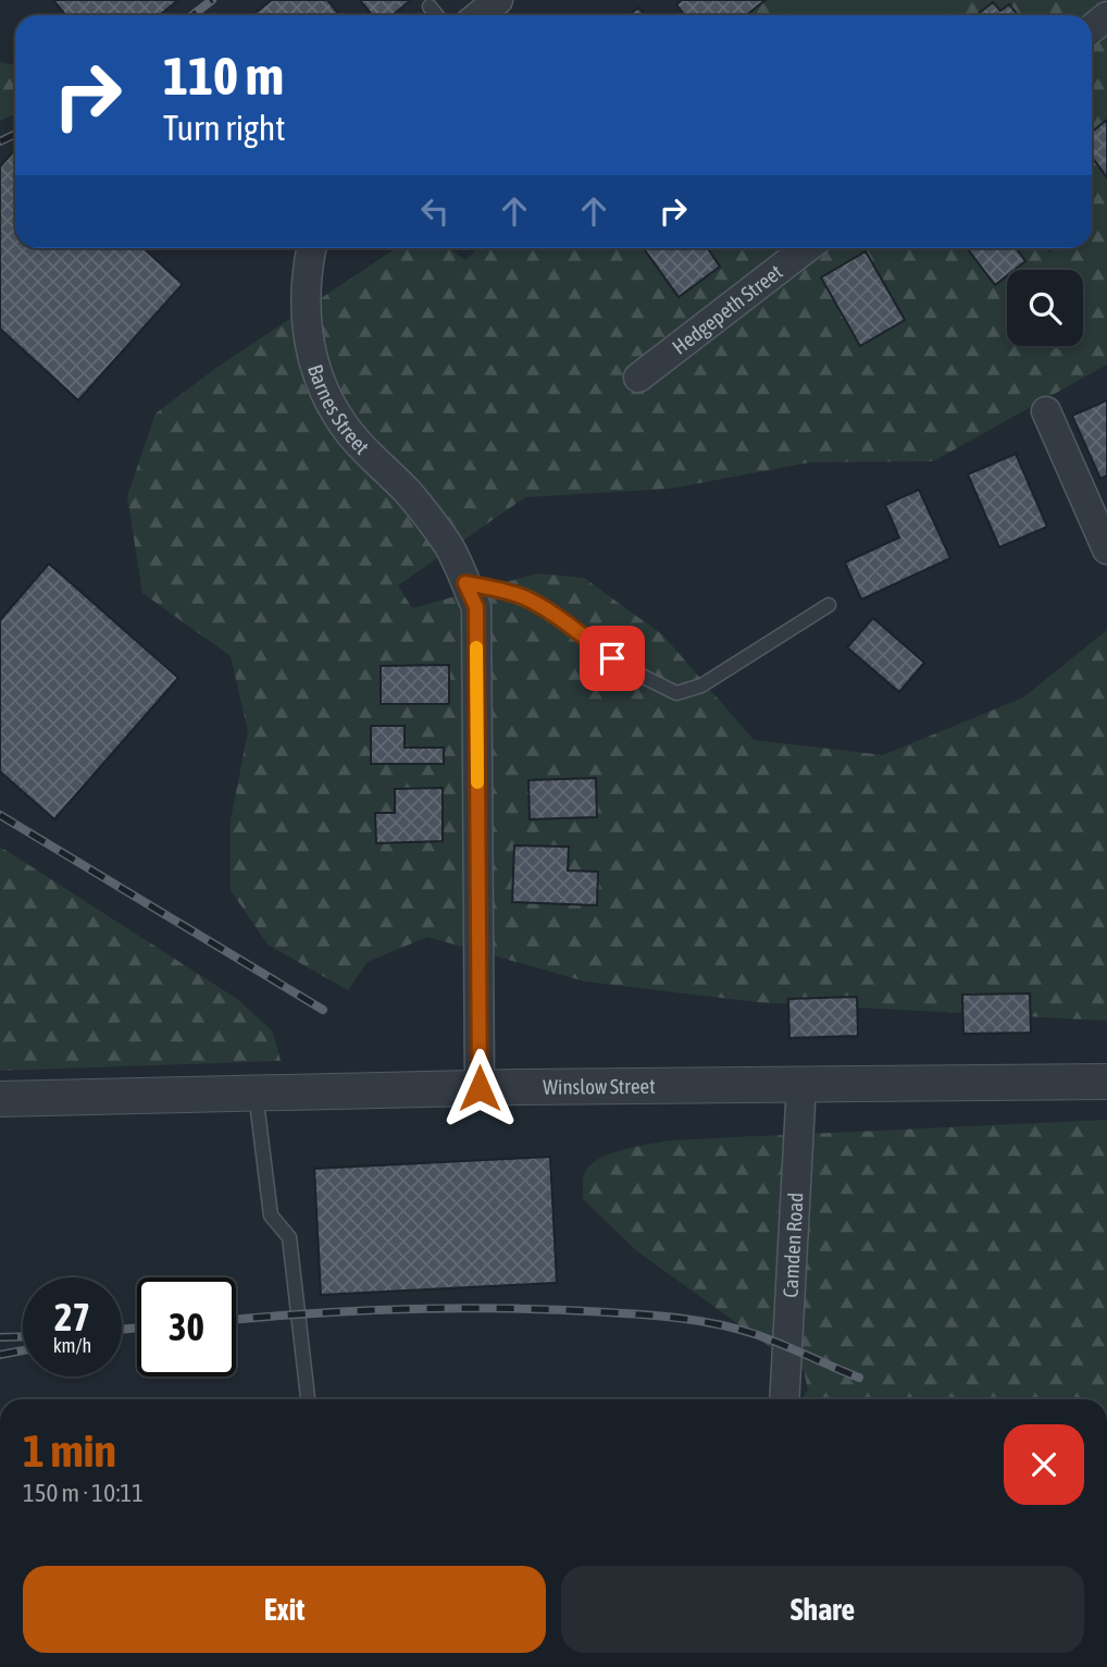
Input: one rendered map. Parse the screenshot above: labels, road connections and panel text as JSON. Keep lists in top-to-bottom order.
{
  "streets": {
    "street": [
      "Hedgepeth Street",
      "Barnes Street",
      "Winslow Street",
      "Camden Road"
    ]
  },
  "crossings": [
    ["Barnes Street", "Winslow Street"],
    ["Winslow Street", "Camden Road"]
  ],
  "page": {
    "turn": ["110 m", "Turn right"],
    "speed": "27 km/h",
    "limit": "30",
    "heading": ["1 min", "150 m · 10:11"],
    "buttons": ["Exit", "Share"]
  }
}
